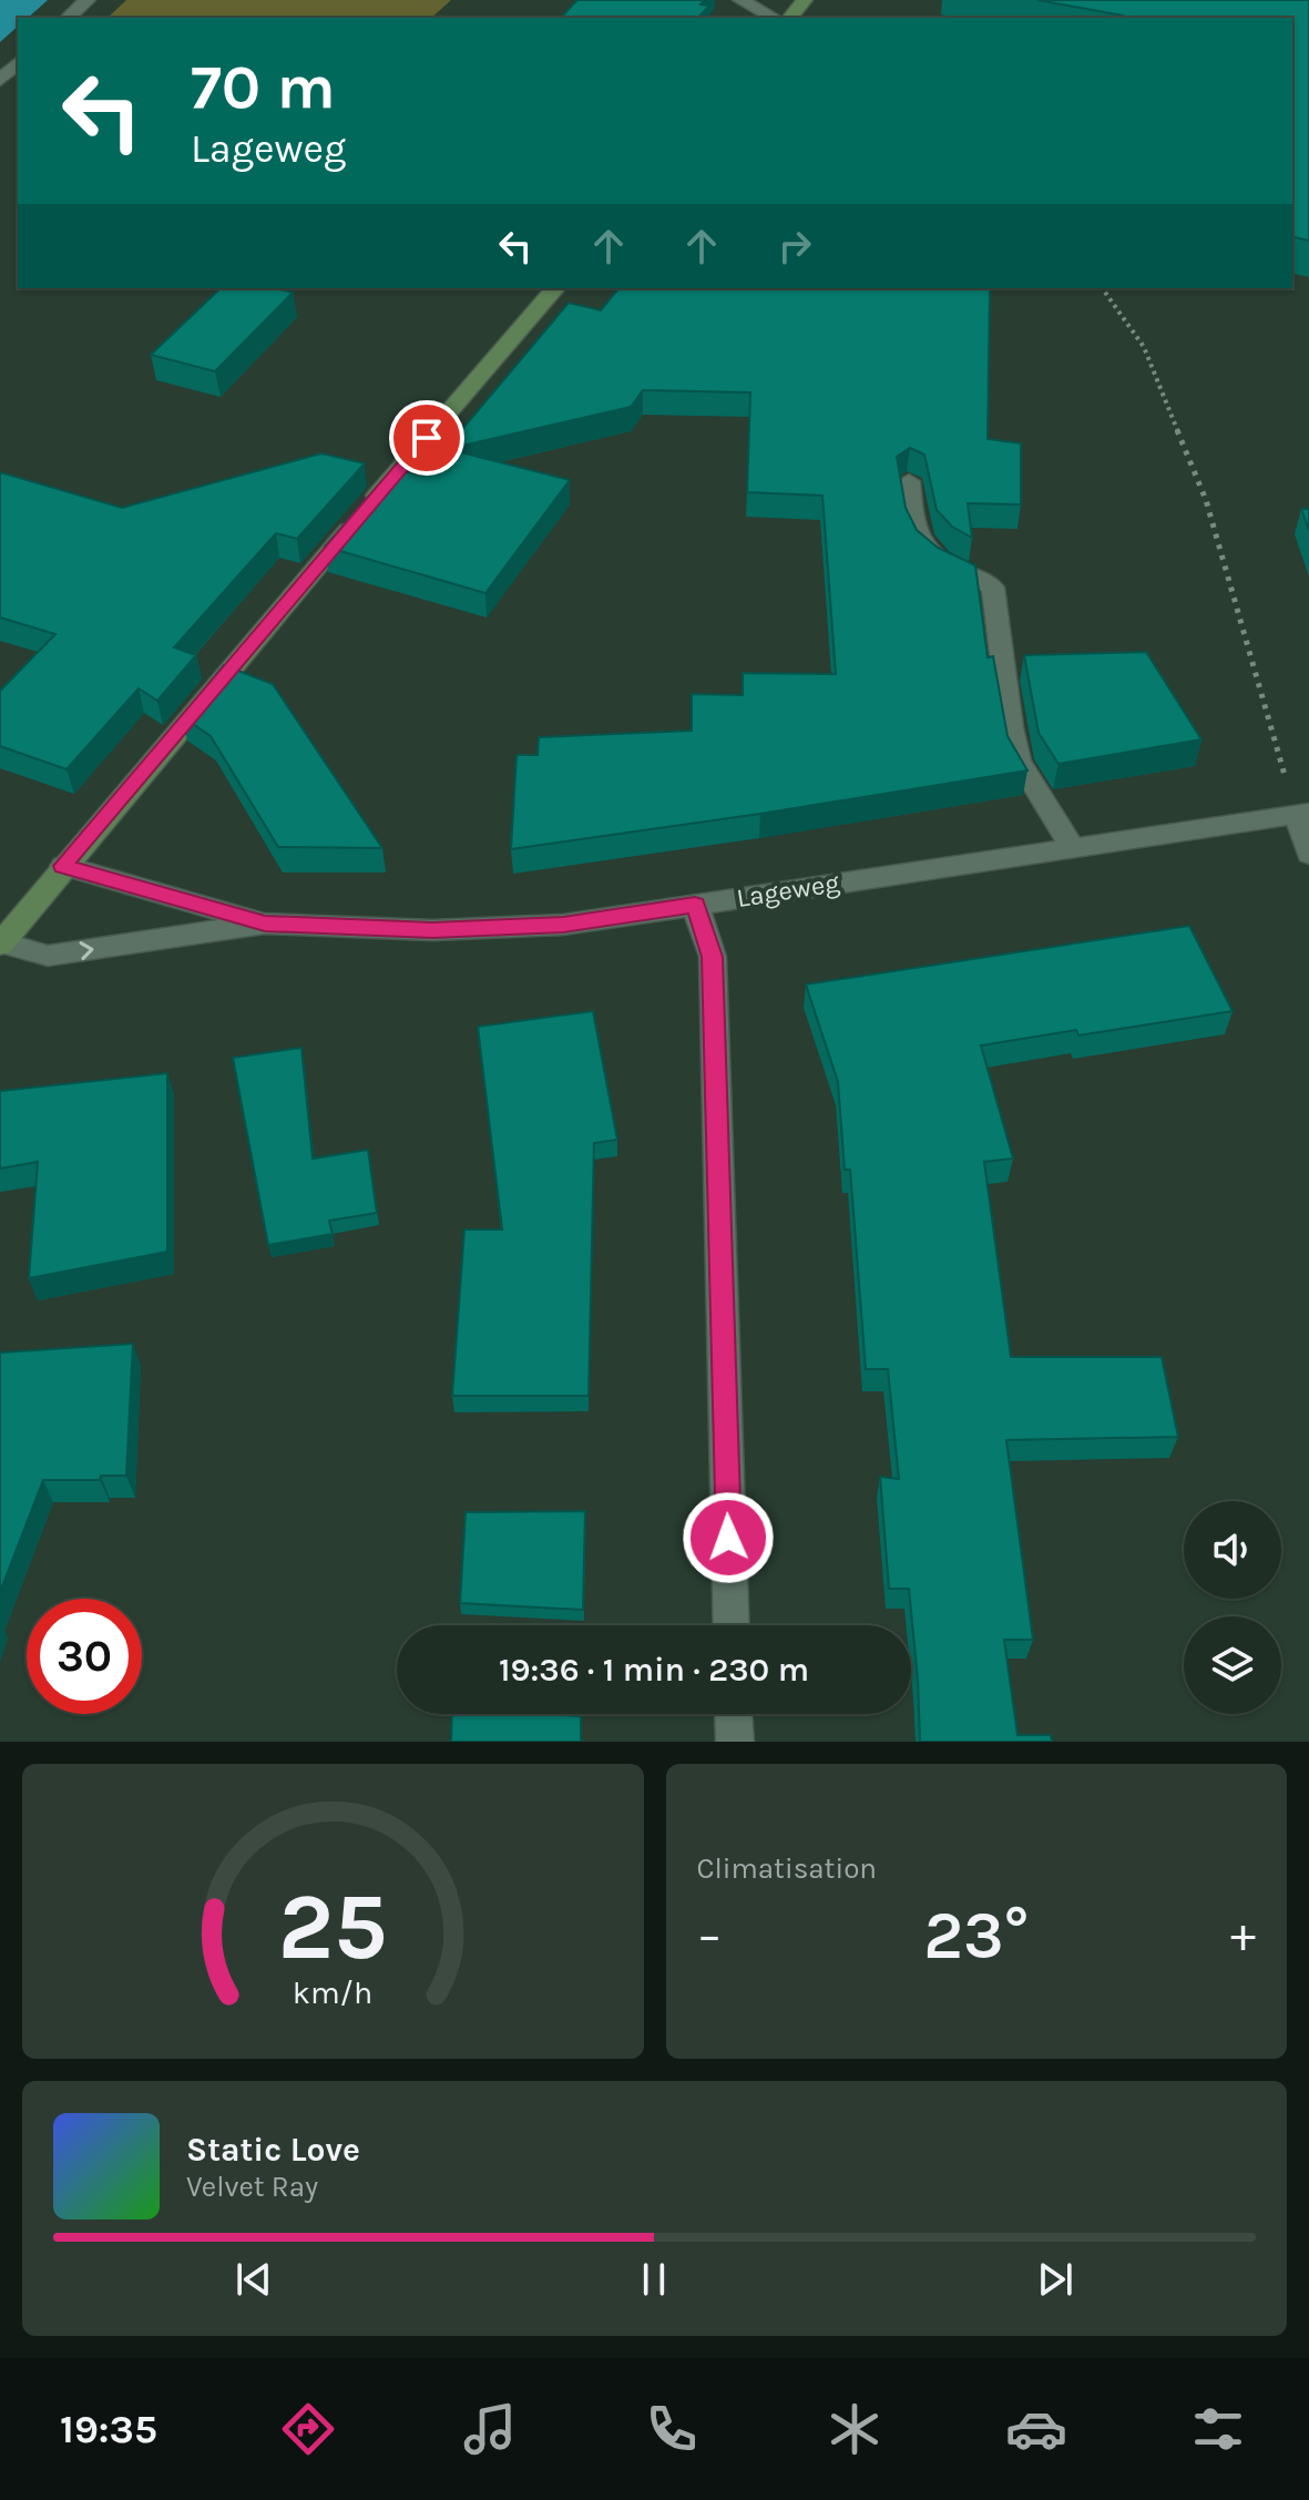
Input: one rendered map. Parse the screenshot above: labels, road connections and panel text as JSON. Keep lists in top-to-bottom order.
{
  "streets": {
    "street": ["Lageweg"]
  },
  "page": {
    "turn": ["70 m", "Lageweg"],
    "limit": "30",
    "trip": "19:36 · 1 min · 230 m",
    "tile": "Climatisation",
    "heat": ["−", "23°", "+"],
    "song": ["Static Love", "Velvet Ray"],
    "tabs": "19:35",
    "gauge": ["25", "km/h"]
  }
}
